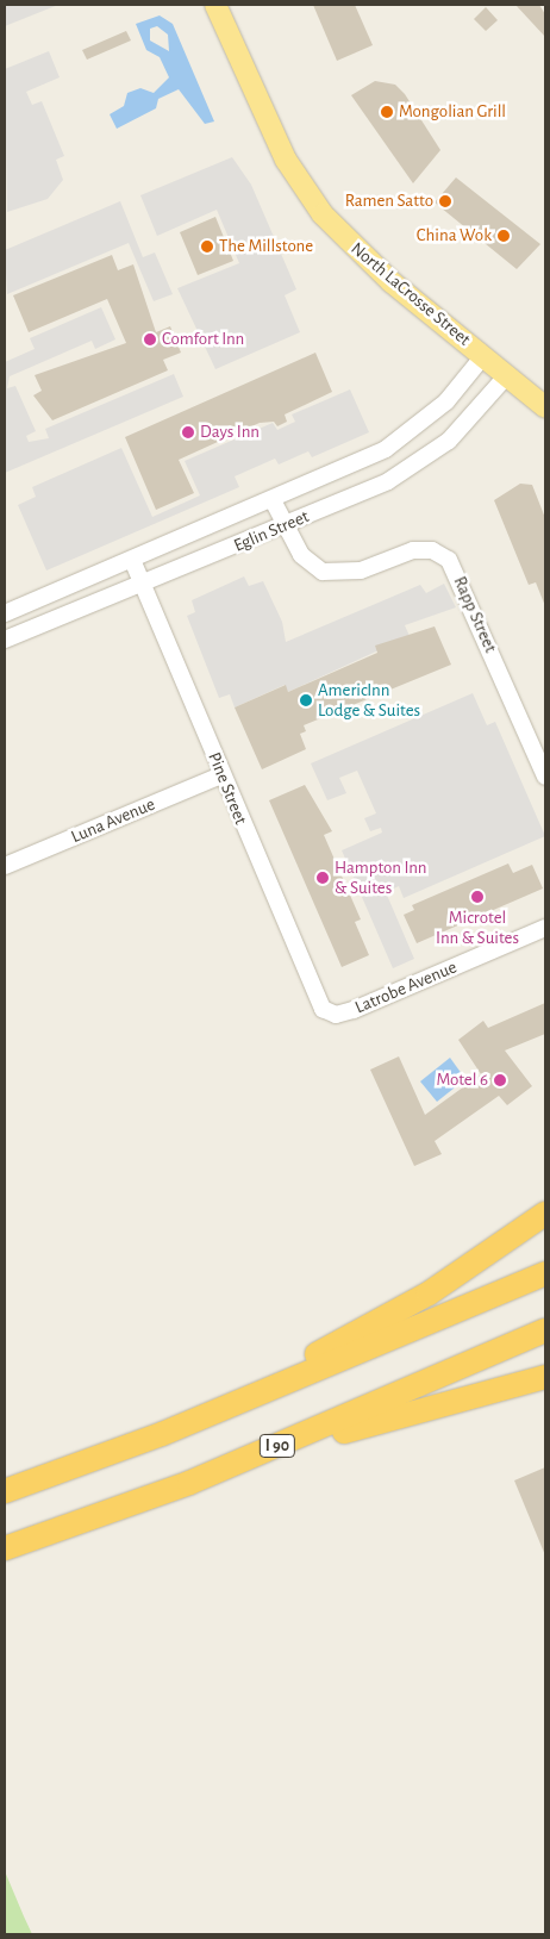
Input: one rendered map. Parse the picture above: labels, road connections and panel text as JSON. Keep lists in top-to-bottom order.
{
  "streets": {
    "highway": ["I 90"],
    "main road": ["North LaCrosse Street"],
    "street": [
      "Eglin Street",
      "Rapp Street",
      "Pine Street",
      "Luna Avenue",
      "Latrobe Avenue"
    ]
  },
  "crossings": [
    ["North LaCrosse Street", "Eglin Street"],
    ["Eglin Street", "Rapp Street"],
    ["Eglin Street", "Pine Street"],
    ["Pine Street", "Luna Avenue"],
    ["Pine Street", "Latrobe Avenue"]
  ],
  "places": [
    "Mongolian Grill",
    "Ramen Satto",
    "China Wok",
    "The Millstone",
    "Comfort Inn",
    "Days Inn",
    "AmericInn Lodge & Suites",
    "Hampton Inn & Suites",
    "Microtel Inn & Suites",
    "Motel 6"
  ]
}
